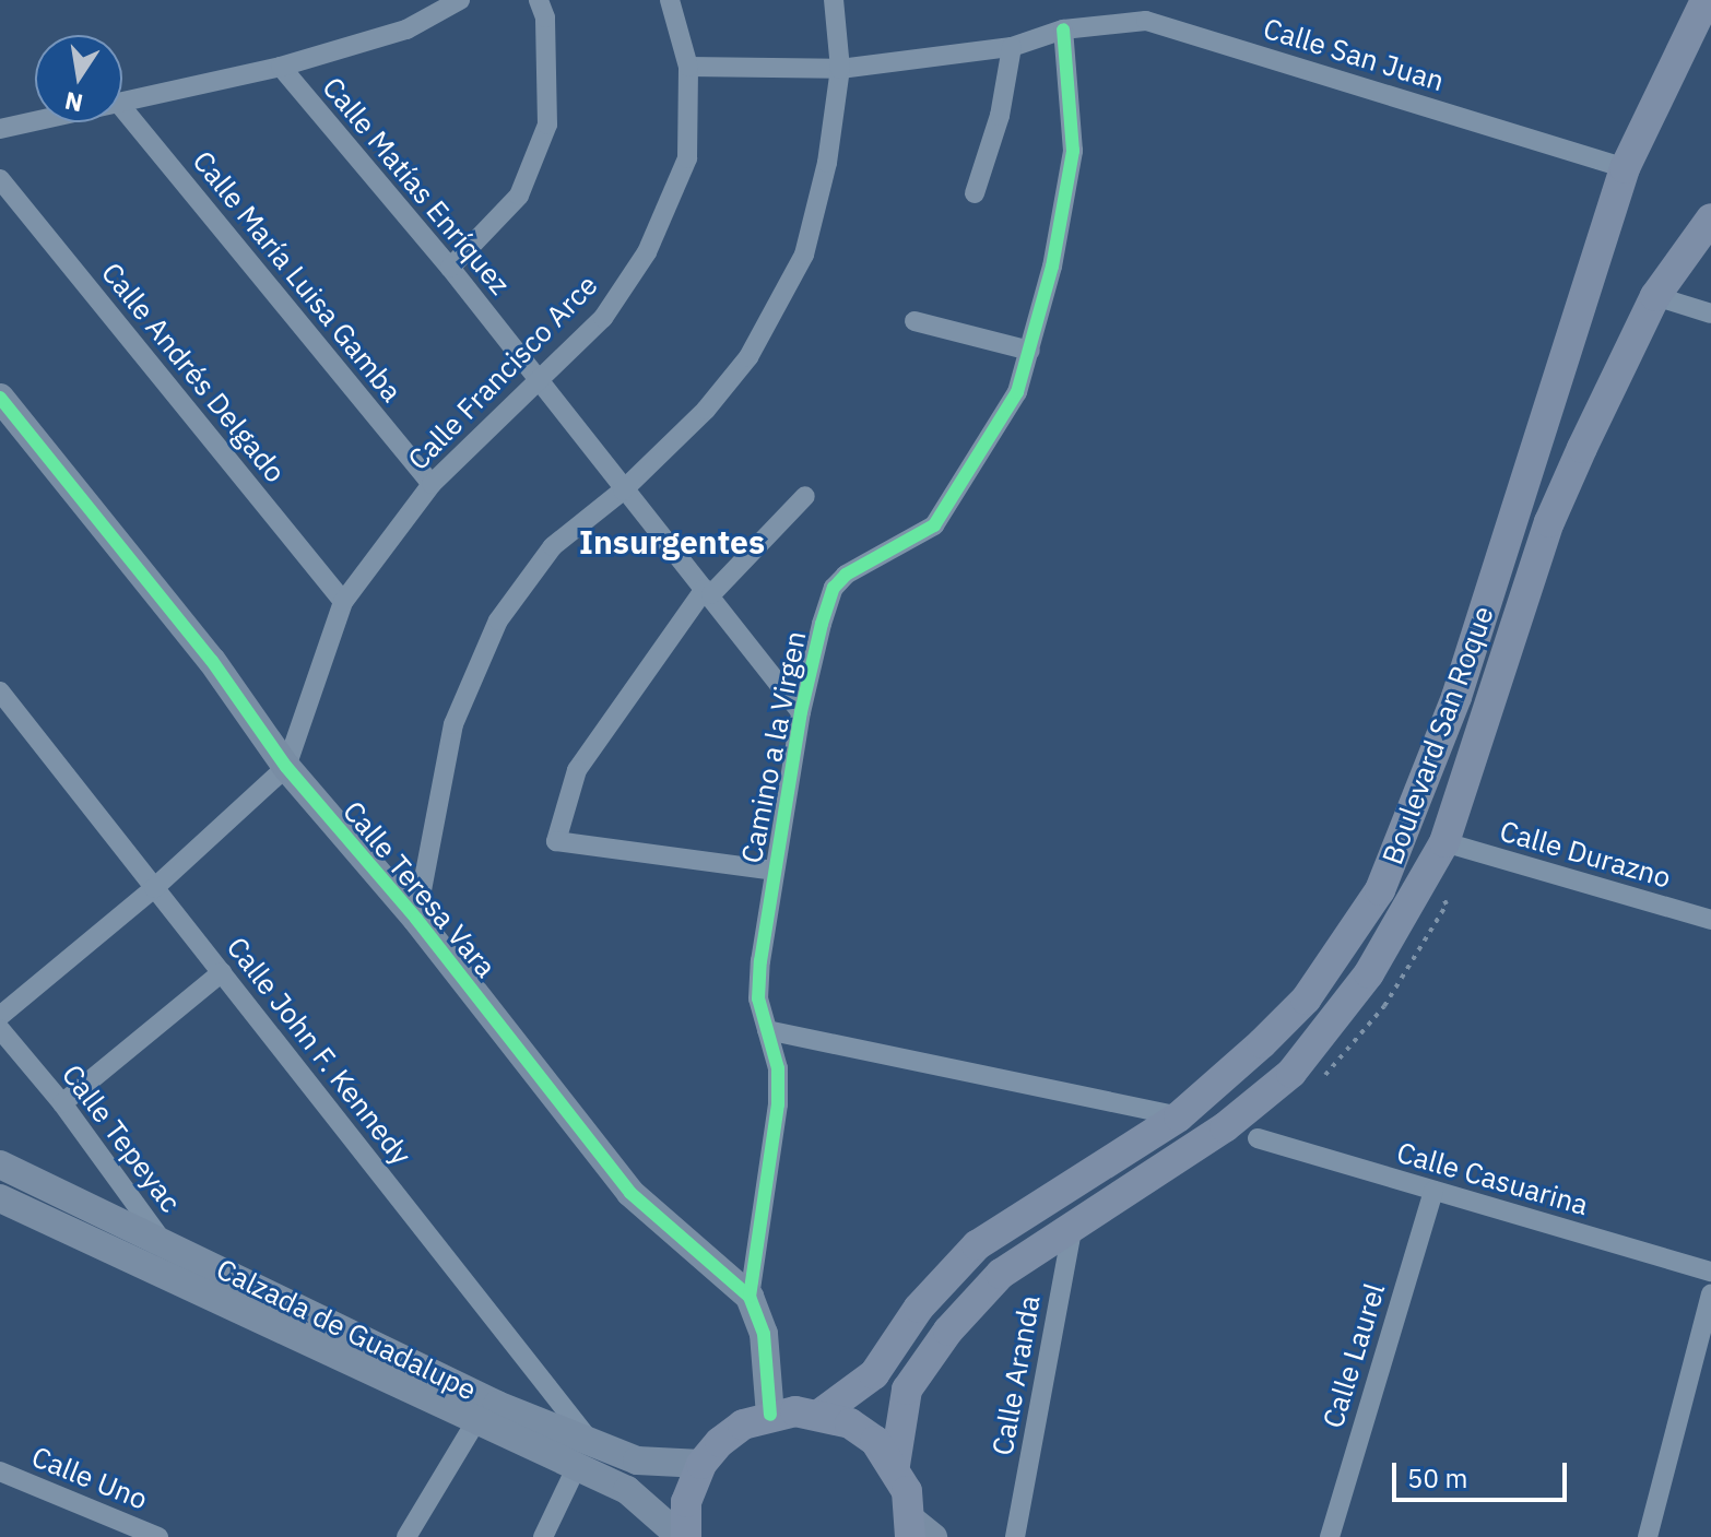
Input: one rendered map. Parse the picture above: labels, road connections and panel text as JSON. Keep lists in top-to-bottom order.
{
  "streets": {
    "main road": ["Boulevard San Roque", "Calle Teresa Vara", "Calzada de Guadalupe"],
    "street": [
      "Calle San Juan",
      "Calle Matías Enríquez",
      "Calle María Luisa Gamba",
      "Calle Andrés Delgado",
      "Calle Francisco Arce",
      "Camino a la Virgen",
      "Calle Durazno",
      "Calle John F. Kennedy",
      "Calle Tepeyac",
      "Calle Casuarina",
      "Calle Laurel",
      "Calle Aranda",
      "Calle Uno"
    ]
  },
  "crossings": [
    ["Calle San Juan", "Calle Francisco Arce"],
    ["Calle San Juan", "Boulevard San Roque"],
    ["Calle San Juan", "Camino a la Virgen"],
    ["Calle Matías Enríquez", "Calle Francisco Arce"],
    ["Calle Matías Enríquez", "Camino a la Virgen"],
    ["Calle María Luisa Gamba", "Calle Francisco Arce"],
    ["Calle Andrés Delgado", "Calle Francisco Arce"],
    ["Calle Francisco Arce", "Calle Teresa Vara"],
    ["Boulevard San Roque", "Calle Durazno"],
    ["Boulevard San Roque", "Calle Aranda"],
    ["Camino a la Virgen", "Calle Teresa Vara"],
    ["Calle John F. Kennedy", "Calzada de Guadalupe"],
    ["Calle Tepeyac", "Calzada de Guadalupe"],
    ["Calle Casuarina", "Calle Laurel"]
  ],
  "districts": ["Insurgentes"],
  "scale_bar": "50 m",
  "north": "bottom"
}
